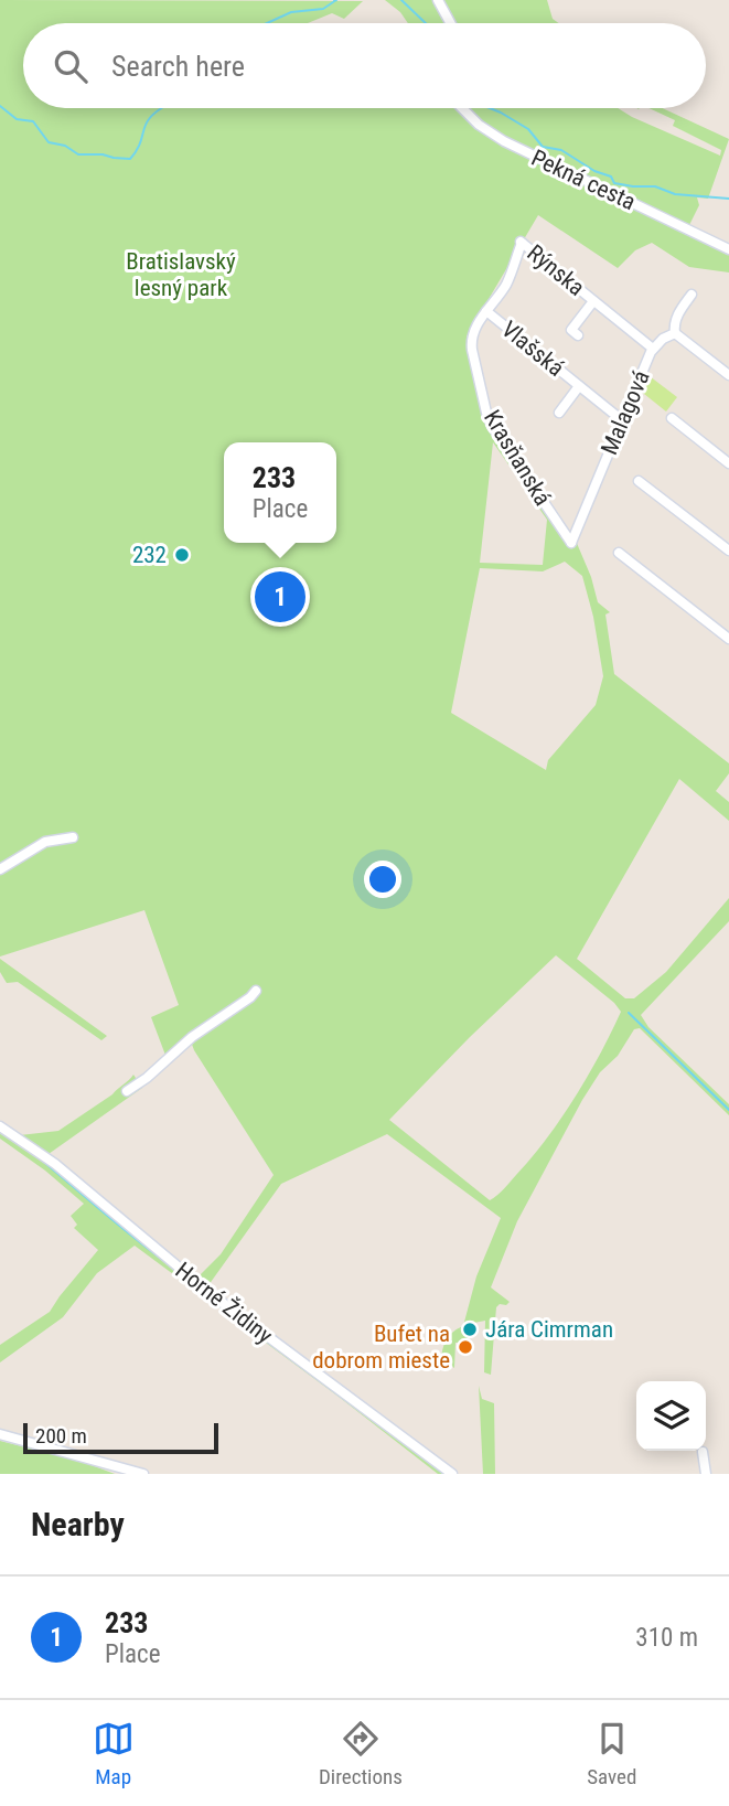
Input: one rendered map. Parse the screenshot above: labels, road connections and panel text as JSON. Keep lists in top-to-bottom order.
{
  "streets": {
    "street": [
      "Pekná cesta",
      "Rýnska",
      "Vlašská",
      "Malagová",
      "Krasňanská",
      "Horné Židiny"
    ]
  },
  "crossings": [
    ["Rýnska", "Malagová"],
    ["Rýnska", "Krasňanská"],
    ["Vlašská", "Malagová"],
    ["Vlašská", "Krasňanská"],
    ["Malagová", "Krasňanská"]
  ],
  "parks": ["Bratislavský lesný park"],
  "places": ["232", "Jára Cimrman", "Bufet na dobrom mieste"],
  "scale_bar": "200 m",
  "page": {
    "search": "Search here",
    "popup": ["233", "Place"],
    "pins": "1",
    "scale": "200 m",
    "heading": "Nearby",
    "list": [
      {
        "mark": "1",
        "name": "233",
        "note": "Place",
        "value": "310 m"
      }
    ],
    "nav": ["Map", "Directions", "Saved"]
  }
}
